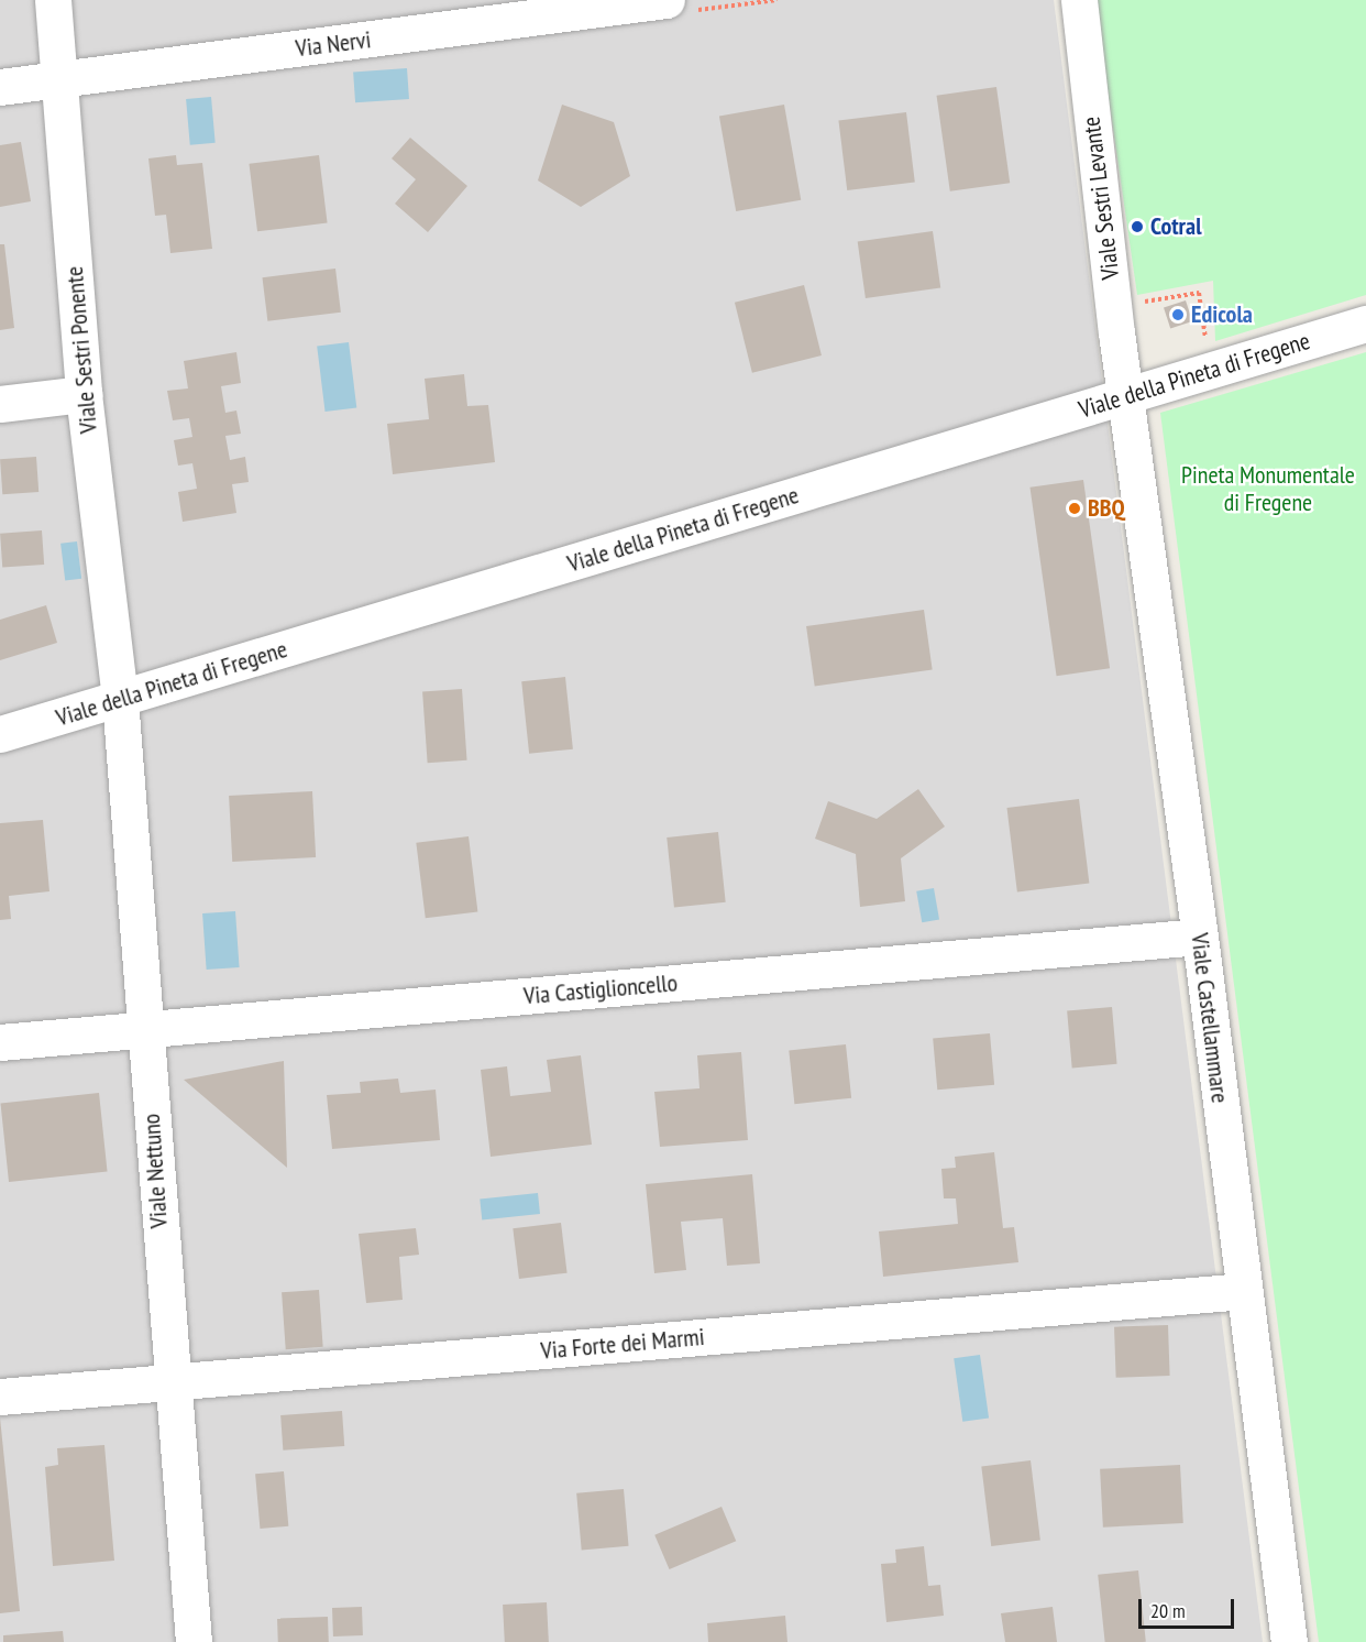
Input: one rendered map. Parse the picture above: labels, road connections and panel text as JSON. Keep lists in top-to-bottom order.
{
  "streets": {
    "street": [
      "Via Nervi",
      "Viale Sestri Levante",
      "Viale Sestri Ponente",
      "Viale della Pineta di Fregene",
      "Via Castiglioncello",
      "Viale Castellammare",
      "Viale Nettuno",
      "Via Forte dei Marmi"
    ]
  },
  "crossings": [
    ["Via Nervi", "Viale Sestri Ponente"],
    ["Viale Sestri Levante", "Viale della Pineta di Fregene"],
    ["Viale Sestri Levante", "Viale Castellammare"],
    ["Viale Sestri Ponente", "Viale della Pineta di Fregene"],
    ["Viale Sestri Ponente", "Viale Nettuno"],
    ["Viale della Pineta di Fregene", "Viale Castellammare"],
    ["Viale della Pineta di Fregene", "Viale Nettuno"],
    ["Via Castiglioncello", "Viale Castellammare"],
    ["Via Castiglioncello", "Viale Nettuno"],
    ["Viale Castellammare", "Via Forte dei Marmi"],
    ["Viale Nettuno", "Via Forte dei Marmi"]
  ],
  "parks": ["Pineta Monumentale di Fregene"],
  "places": ["Cotral", "Edicola", "BBQ"],
  "scale_bar": "20 m"
}
